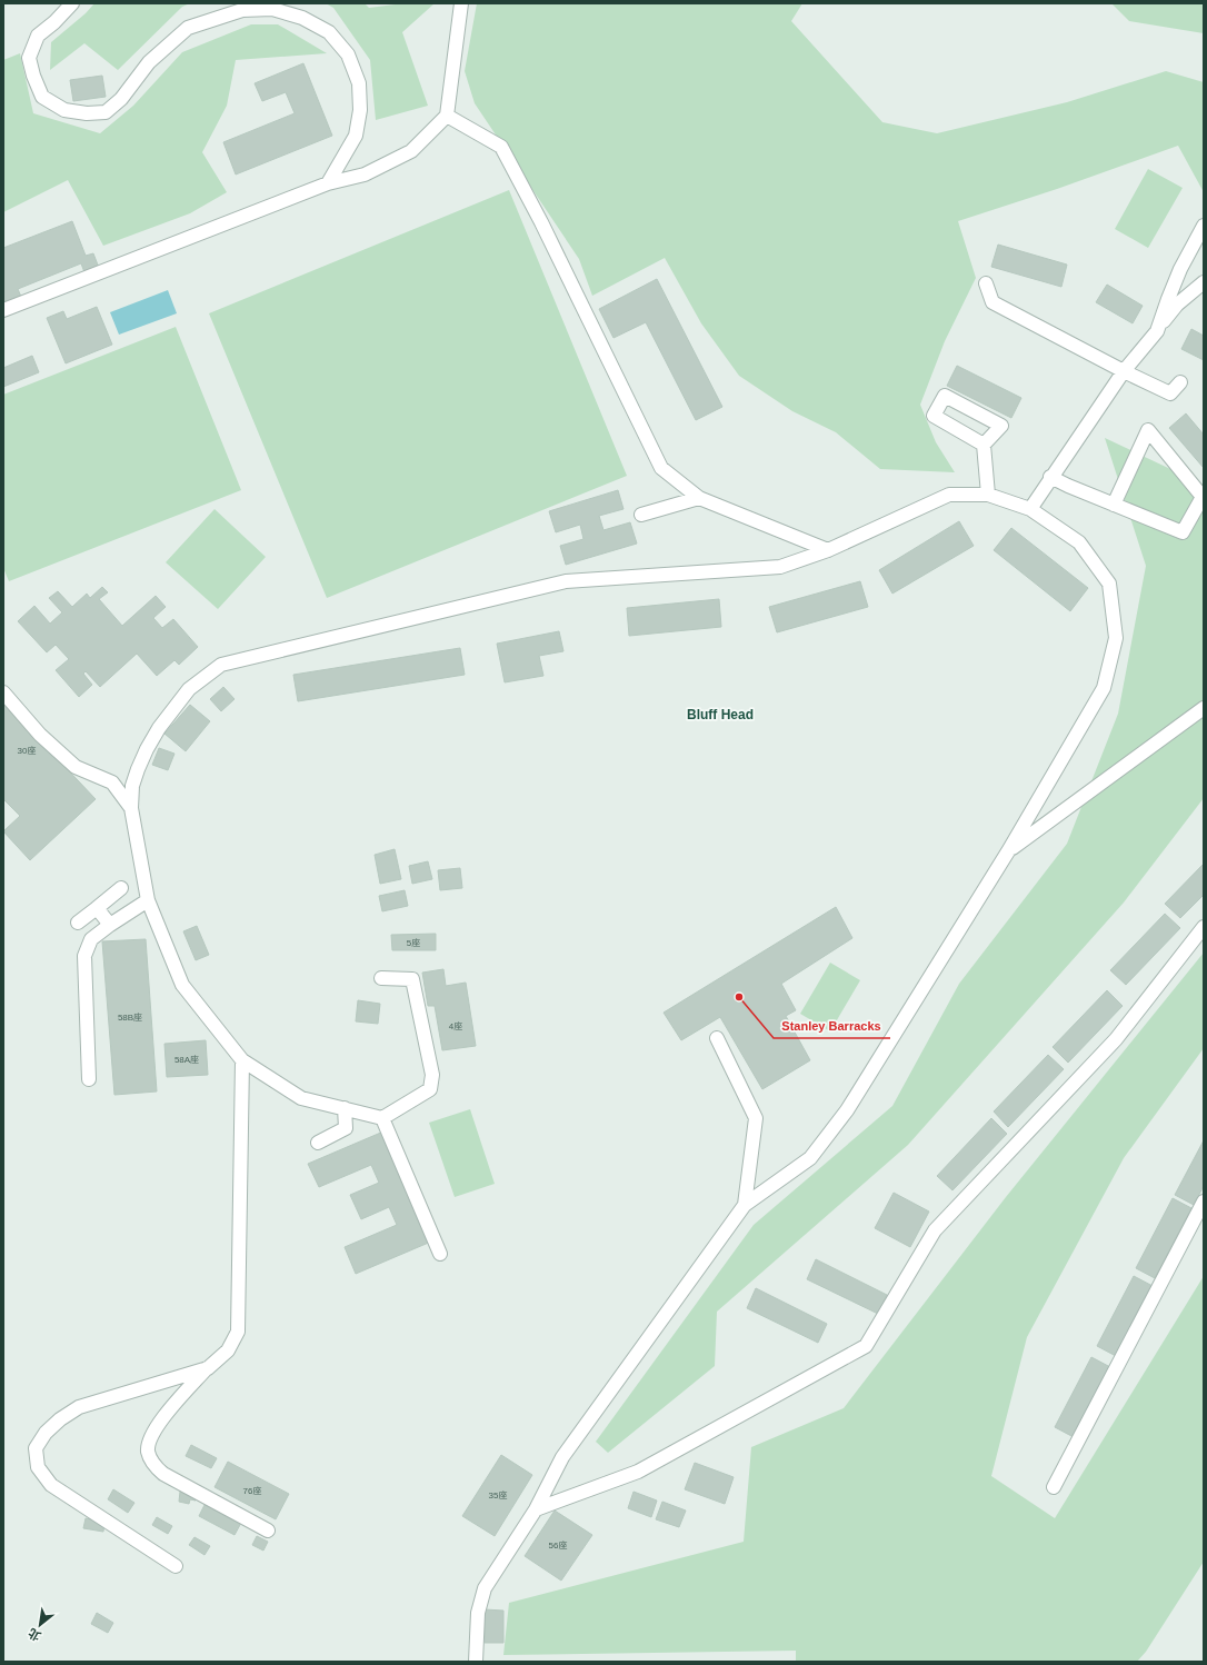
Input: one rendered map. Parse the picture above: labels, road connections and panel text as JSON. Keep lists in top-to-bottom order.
{
  "districts": ["Bluff Head"],
  "places": ["Stanley Barracks"],
  "house_numbers": [
    "30座",
    "5座",
    "58B座",
    "4座",
    "58A座",
    "76座",
    "35座",
    "56座"
  ],
  "north": "bottom left"
}
